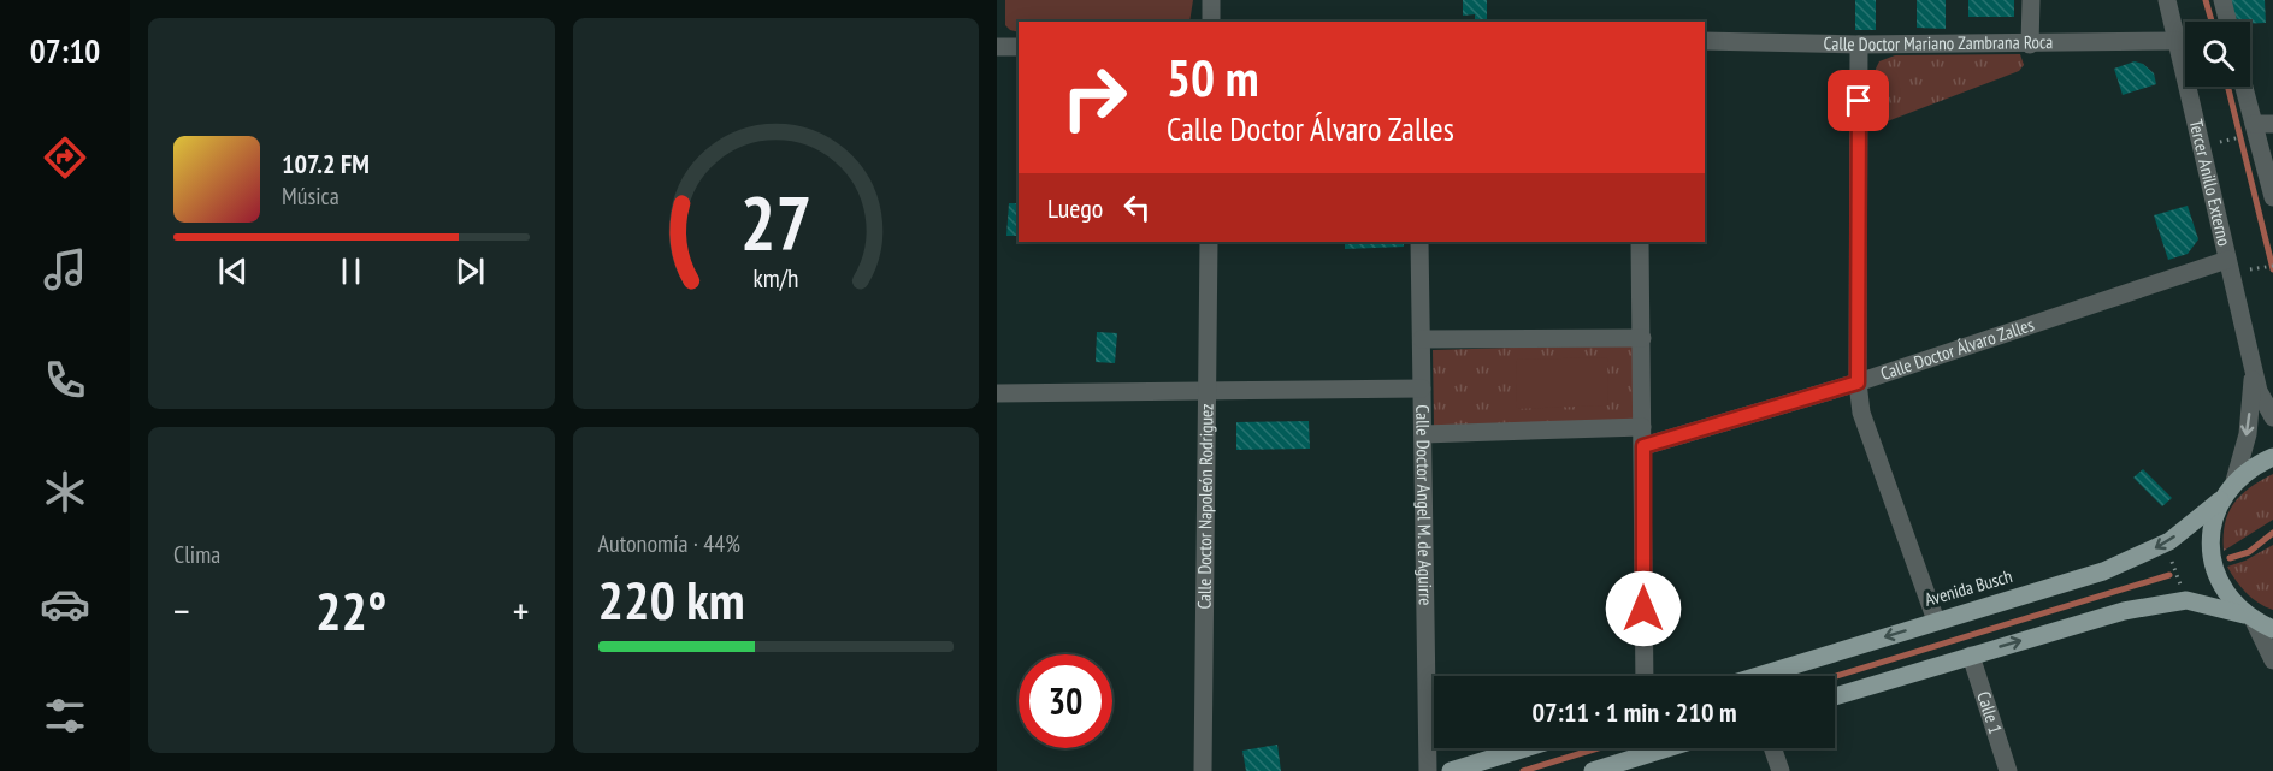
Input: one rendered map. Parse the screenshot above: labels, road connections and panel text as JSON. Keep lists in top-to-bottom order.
{
  "streets": {
    "main road": ["Avenida Busch"],
    "street": [
      "Calle Doctor Mariano Zambrana Roca",
      "Tercer Anillo Externo",
      "Calle Doctor Álvaro Zalles",
      "Calle Doctor Napoleón Rodriguez",
      "Calle Doctor Angel M. de Aguirre",
      "Calle 1"
    ]
  },
  "crossings": [
    ["Calle Doctor Mariano Zambrana Roca", "Tercer Anillo Externo"],
    ["Tercer Anillo Externo", "Calle Doctor Álvaro Zalles"]
  ],
  "page": {
    "tabs": "07:10",
    "turn": ["50 m", "Calle Doctor Álvaro Zalles"],
    "song": ["107.2 FM", "Música"],
    "then": "Luego",
    "tile": [
      "Clima",
      ["Autonomía · 44%", "220 km"]
    ],
    "heat": ["−", "22°", "+"],
    "limit": "30",
    "trip": "07:11 · 1 min · 210 m",
    "gauge": ["27", "km/h"]
  }
}
